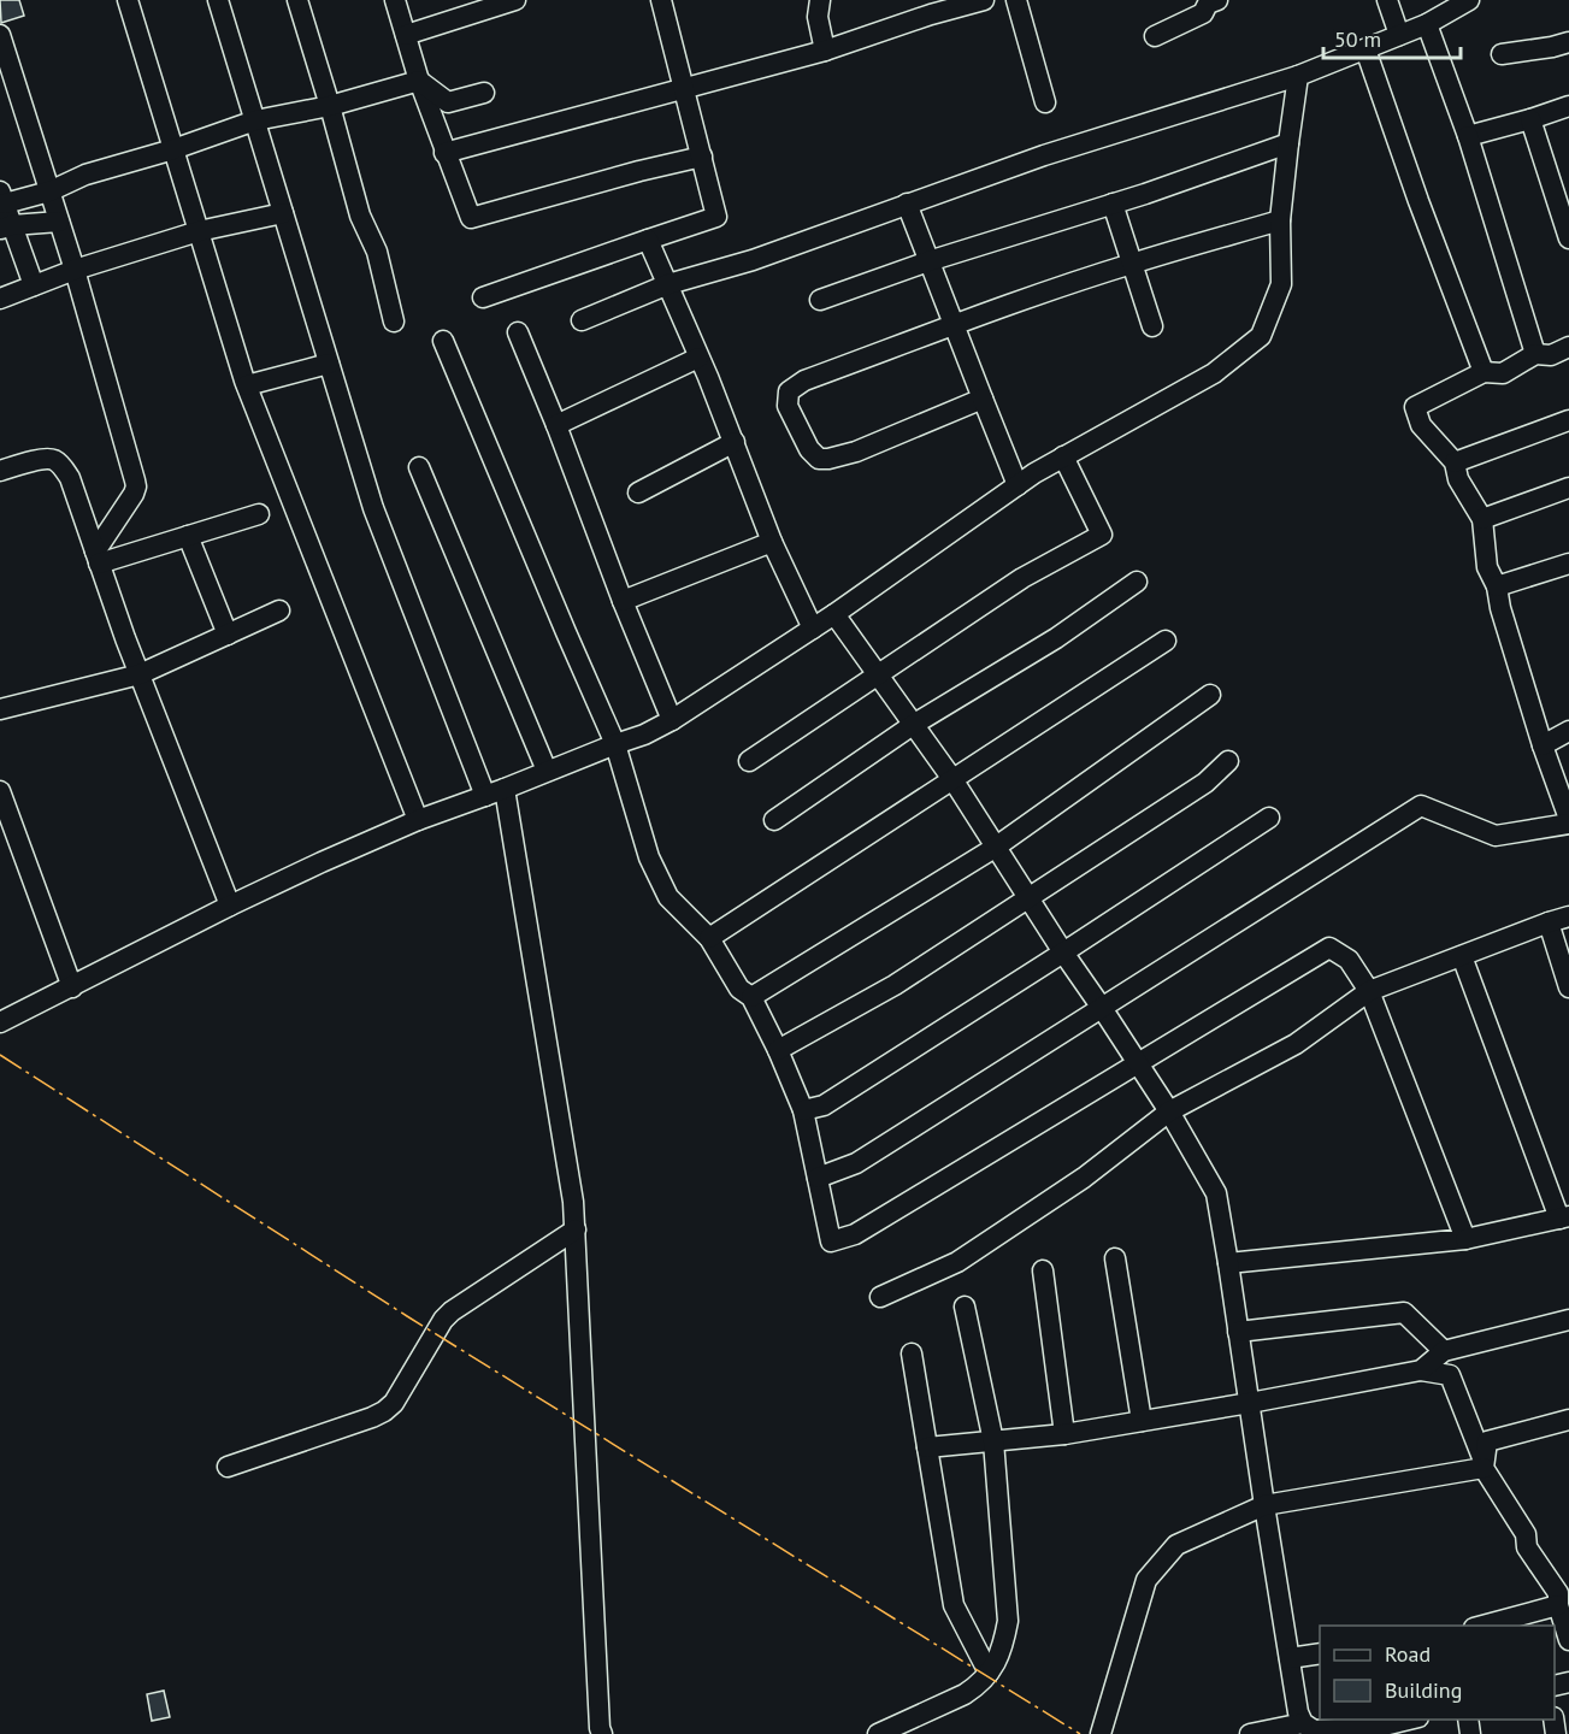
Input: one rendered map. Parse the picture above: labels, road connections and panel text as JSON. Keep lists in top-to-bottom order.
{
  "legend": ["Road", "Building"],
  "scale_bar": "50 m"
}
